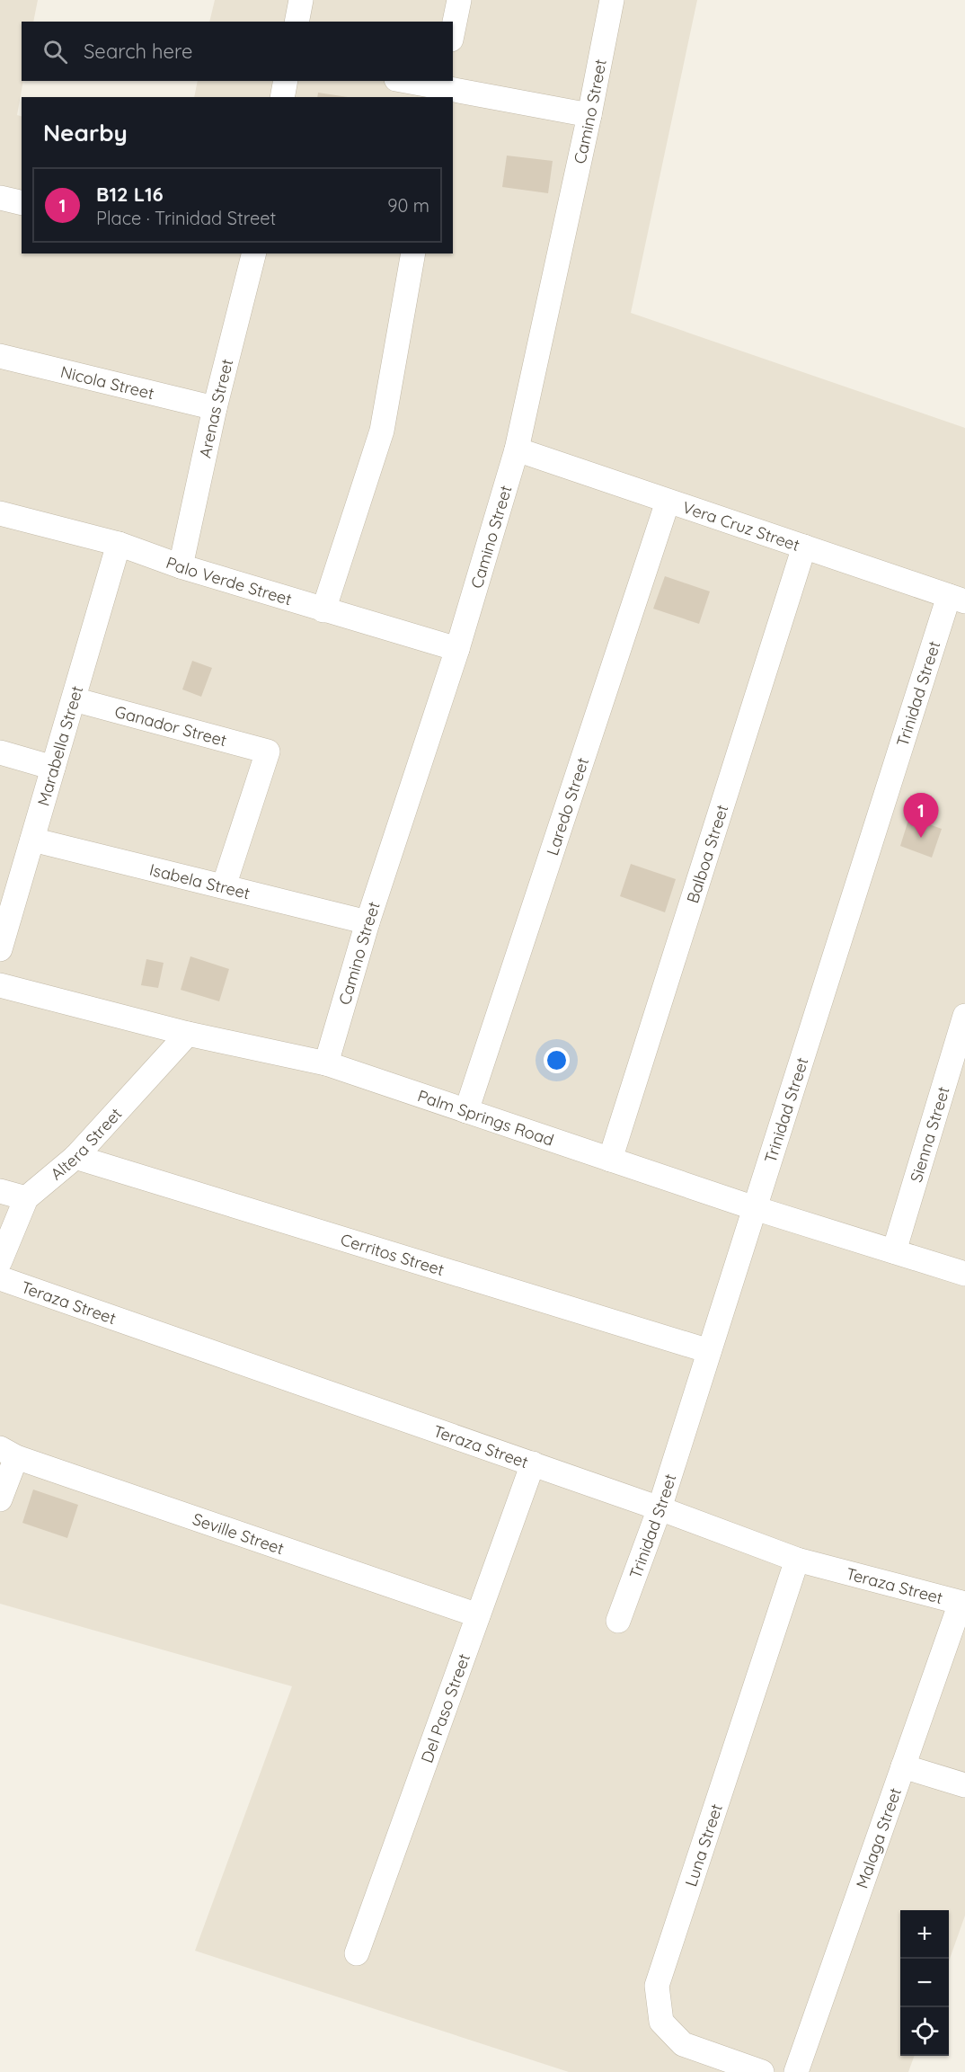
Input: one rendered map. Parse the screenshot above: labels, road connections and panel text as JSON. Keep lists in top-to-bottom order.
{
  "streets": {
    "street": [
      "Camino Street",
      "Nicola Street",
      "Arenas Street",
      "Vera Cruz Street",
      "Palo Verde Street",
      "Trinidad Street",
      "Ganador Street",
      "Marabella Street",
      "Laredo Street",
      "Balboa Street",
      "Isabela Street",
      "Palm Springs Road",
      "Sienna Street",
      "Altera Street",
      "Cerritos Street",
      "Teraza Street",
      "Seville Street",
      "Del Paso Street",
      "Malaga Street",
      "Luna Street"
    ]
  },
  "crossings": [
    ["Camino Street", "Vera Cruz Street"],
    ["Camino Street", "Palo Verde Street"],
    ["Camino Street", "Isabela Street"],
    ["Camino Street", "Palm Springs Road"],
    ["Nicola Street", "Arenas Street"],
    ["Arenas Street", "Palo Verde Street"],
    ["Vera Cruz Street", "Trinidad Street"],
    ["Vera Cruz Street", "Laredo Street"],
    ["Vera Cruz Street", "Balboa Street"],
    ["Palo Verde Street", "Marabella Street"],
    ["Trinidad Street", "Palm Springs Road"],
    ["Trinidad Street", "Cerritos Street"],
    ["Trinidad Street", "Teraza Street"],
    ["Ganador Street", "Marabella Street"],
    ["Ganador Street", "Isabela Street"],
    ["Marabella Street", "Isabela Street"],
    ["Laredo Street", "Palm Springs Road"],
    ["Balboa Street", "Palm Springs Road"],
    ["Palm Springs Road", "Sienna Street"],
    ["Palm Springs Road", "Altera Street"],
    ["Altera Street", "Cerritos Street"],
    ["Teraza Street", "Del Paso Street"],
    ["Teraza Street", "Malaga Street"],
    ["Teraza Street", "Luna Street"],
    ["Seville Street", "Del Paso Street"]
  ],
  "page": {
    "search": "Search here",
    "heading": "Nearby",
    "list": [
      {
        "mark": "1",
        "name": "B12 L16",
        "note": "Place · Trinidad Street",
        "value": "90 m"
      }
    ],
    "pins": "1",
    "map_buttons": ["+", "−"]
  }
}
